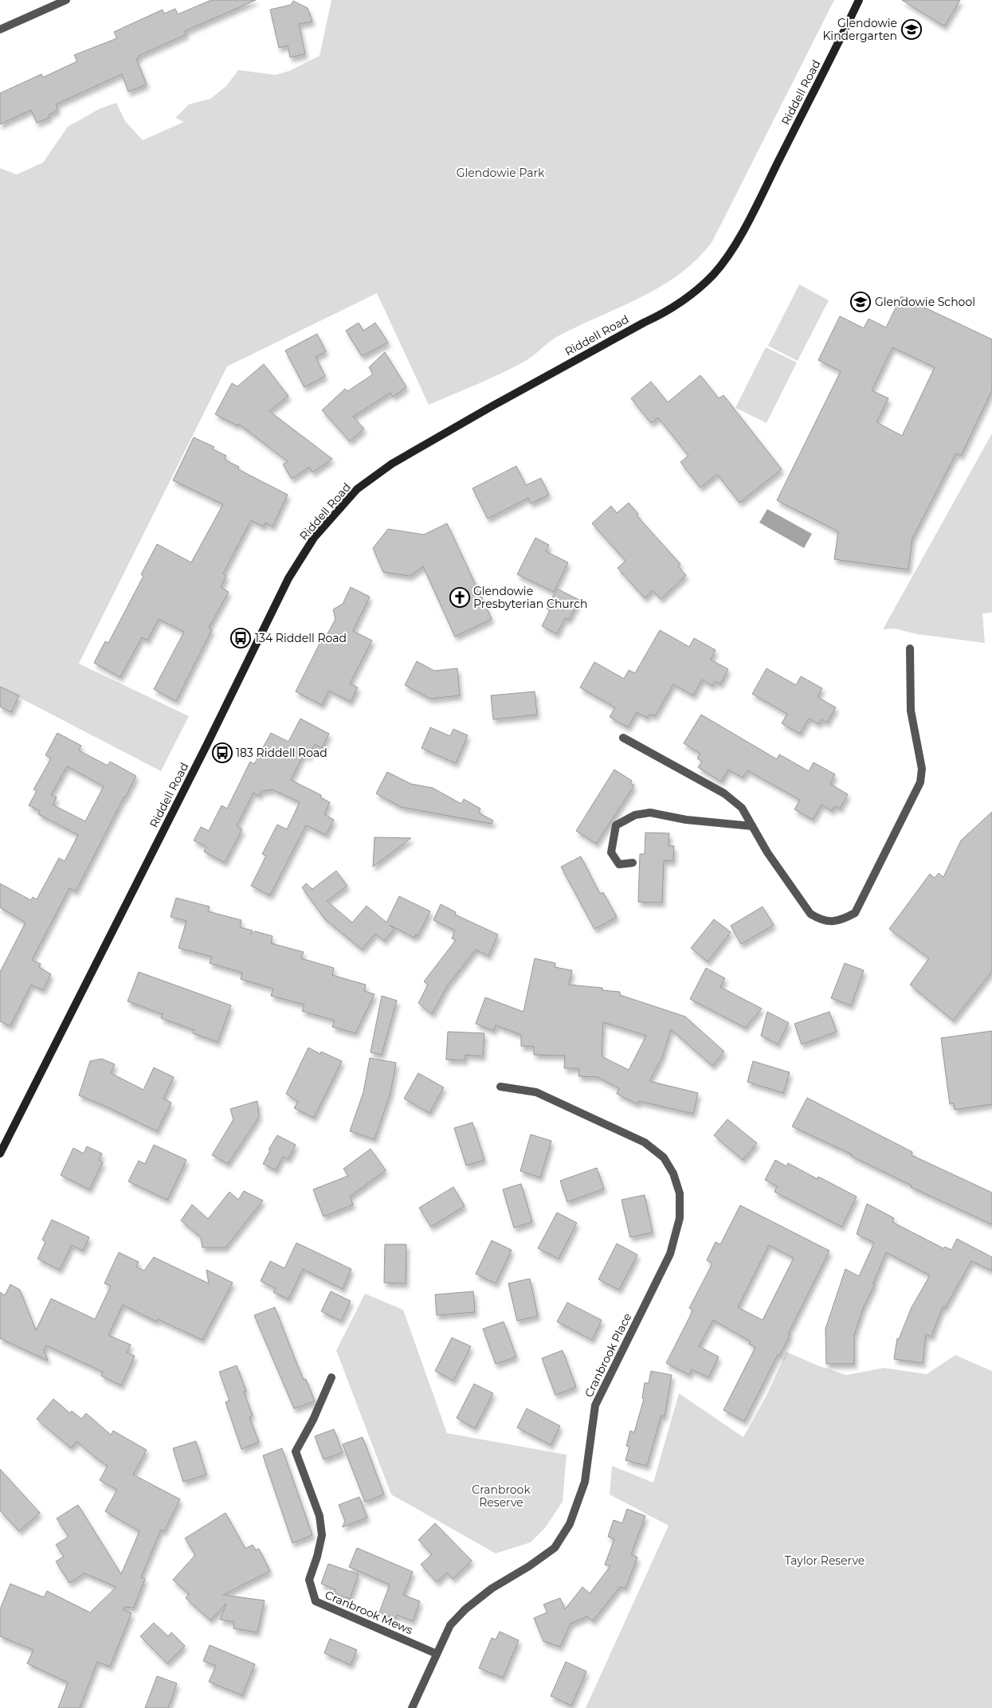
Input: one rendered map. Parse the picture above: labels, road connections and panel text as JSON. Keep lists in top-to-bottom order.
{
  "streets": {
    "street": ["Riddell Road", "Cranbrook Place", "Cranbrook Mews"]
  },
  "crossings": [
    ["Cranbrook Place", "Cranbrook Mews"]
  ],
  "parks": ["Glendowie Park", "Cranbrook Reserve", "Taylor Reserve"],
  "places": {
    "school or university": ["Glendowie Kindergarten", "Glendowie School"],
    "church": ["Glendowie Presbyterian Church"],
    "bus stop": ["134 Riddell Road", "183 Riddell Road"]
  }
}
